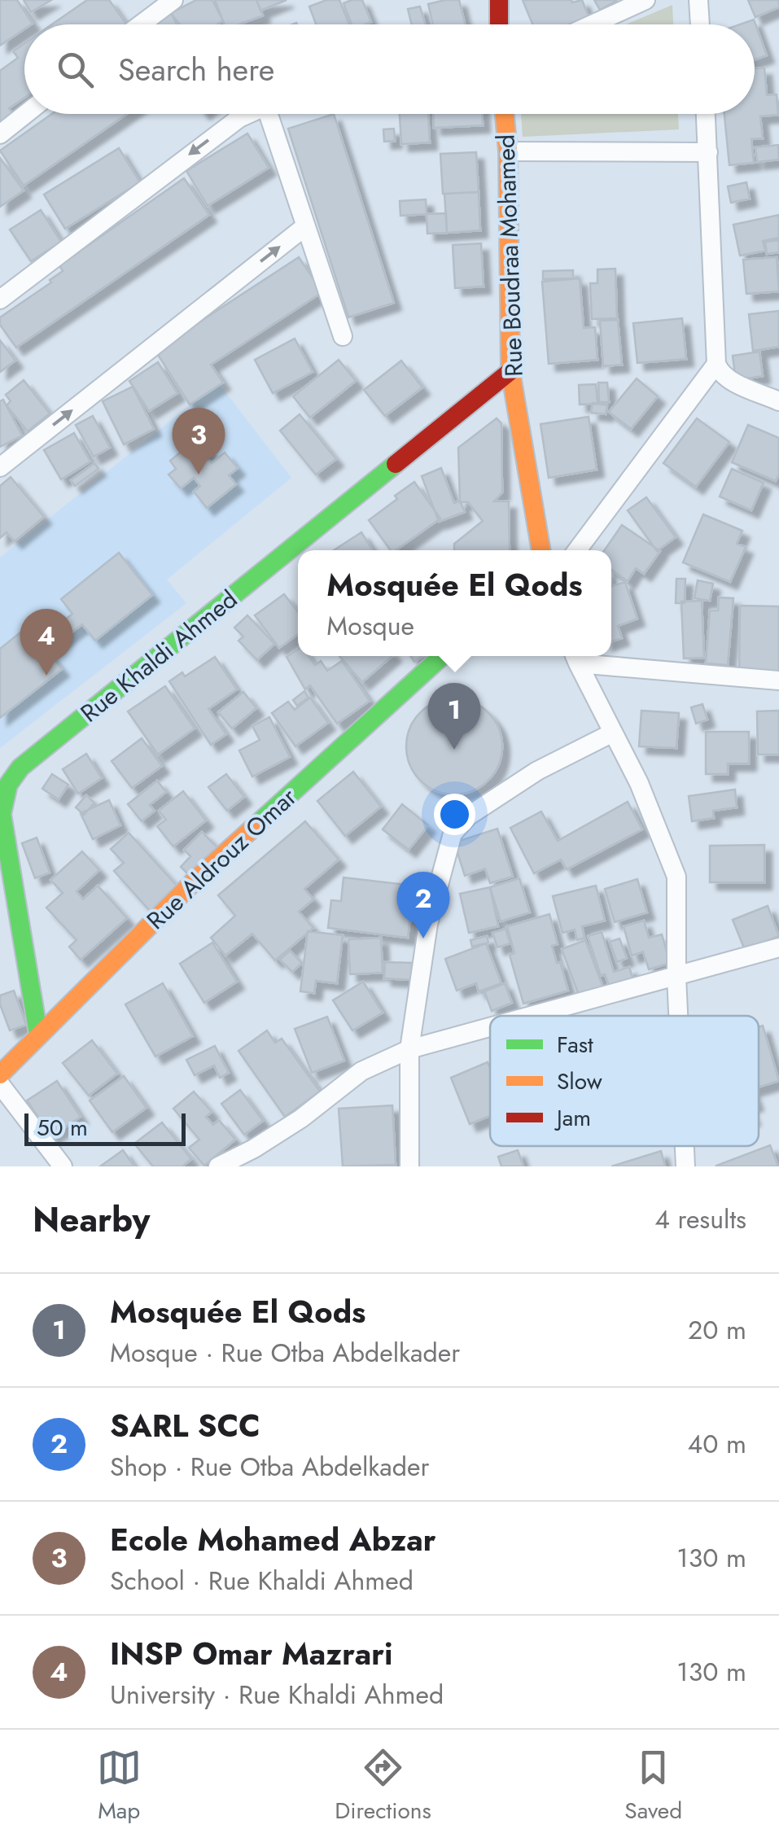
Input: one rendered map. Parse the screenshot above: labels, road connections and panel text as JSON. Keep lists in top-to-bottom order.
{
  "streets": {
    "street": ["Rue Boudraa Mohamed", "Rue Khaldi Ahmed", "Rue Aldrouz Omar"]
  },
  "crossings": [
    ["Rue Boudraa Mohamed", "Rue Khaldi Ahmed"],
    ["Rue Khaldi Ahmed", "Rue Aldrouz Omar"]
  ],
  "legend": ["Fast", "Slow", "Jam"],
  "scale_bar": "50 m",
  "page": {
    "search": "Search here",
    "pins": [
      "3",
      "4",
      "1",
      "2"
    ],
    "popup": ["Mosquée El Qods", "Mosque"],
    "scale": "50 m",
    "heading": ["Nearby", "4 results"],
    "list": [
      {
        "mark": "1",
        "name": "Mosquée El Qods",
        "note": "Mosque · Rue Otba Abdelkader",
        "value": "20 m"
      },
      {
        "mark": "2",
        "name": "SARL SCC",
        "note": "Shop · Rue Otba Abdelkader",
        "value": "40 m"
      },
      {
        "mark": "3",
        "name": "Ecole Mohamed Abzar",
        "note": "School · Rue Khaldi Ahmed",
        "value": "130 m"
      },
      {
        "mark": "4",
        "name": "INSP Omar Mazrari",
        "note": "University · Rue Khaldi Ahmed",
        "value": "130 m"
      }
    ],
    "nav": ["Map", "Directions", "Saved"]
  }
}
